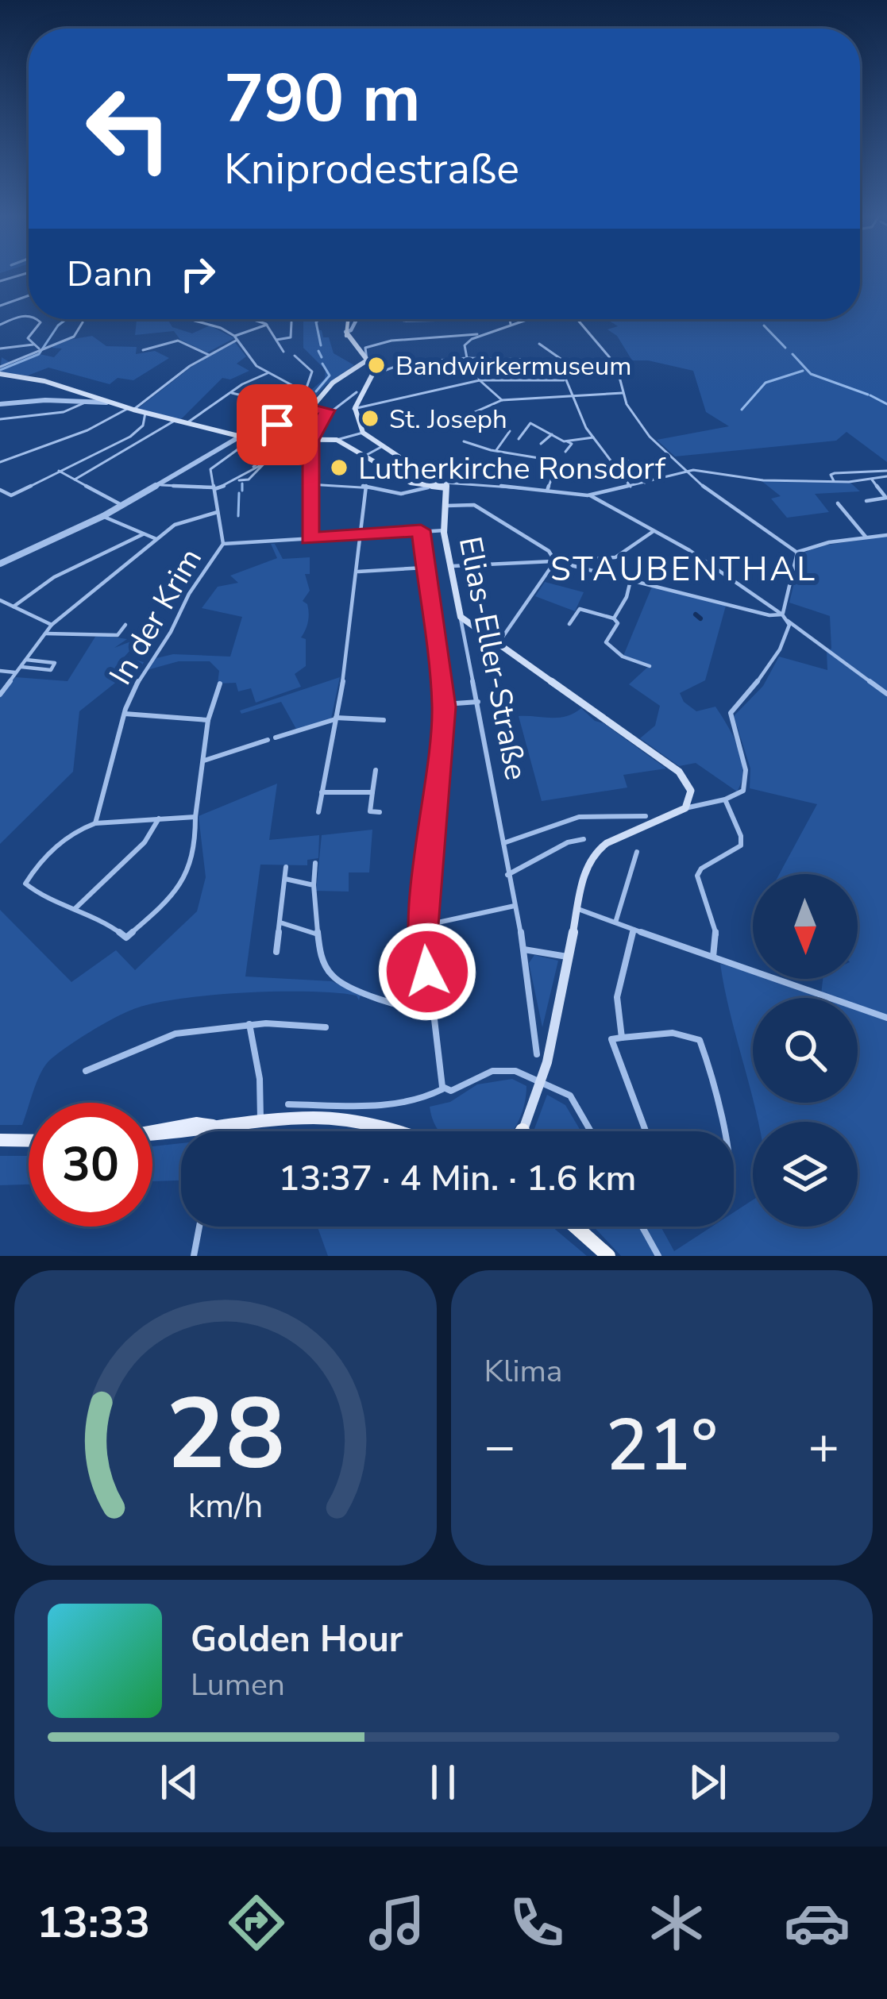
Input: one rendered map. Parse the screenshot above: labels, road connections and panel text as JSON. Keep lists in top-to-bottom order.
{
  "streets": {
    "main road": ["Elias-Eller-Straße"],
    "street": ["In der Krim"]
  },
  "districts": ["STAUBENTHAL"],
  "places": ["Bandwirkermuseum", "St. Joseph", "Lutherkirche Ronsdorf"],
  "north": "bottom",
  "page": {
    "turn": ["790 m", "Kniprodestraße"],
    "then": "Dann",
    "limit": "30",
    "trip": "13:37 · 4 Min. · 1.6 km",
    "tile": "Klima",
    "heat": ["−", "21°", "+"],
    "song": ["Golden Hour", "Lumen"],
    "tabs": "13:33",
    "gauge": ["28", "km/h"]
  }
}
